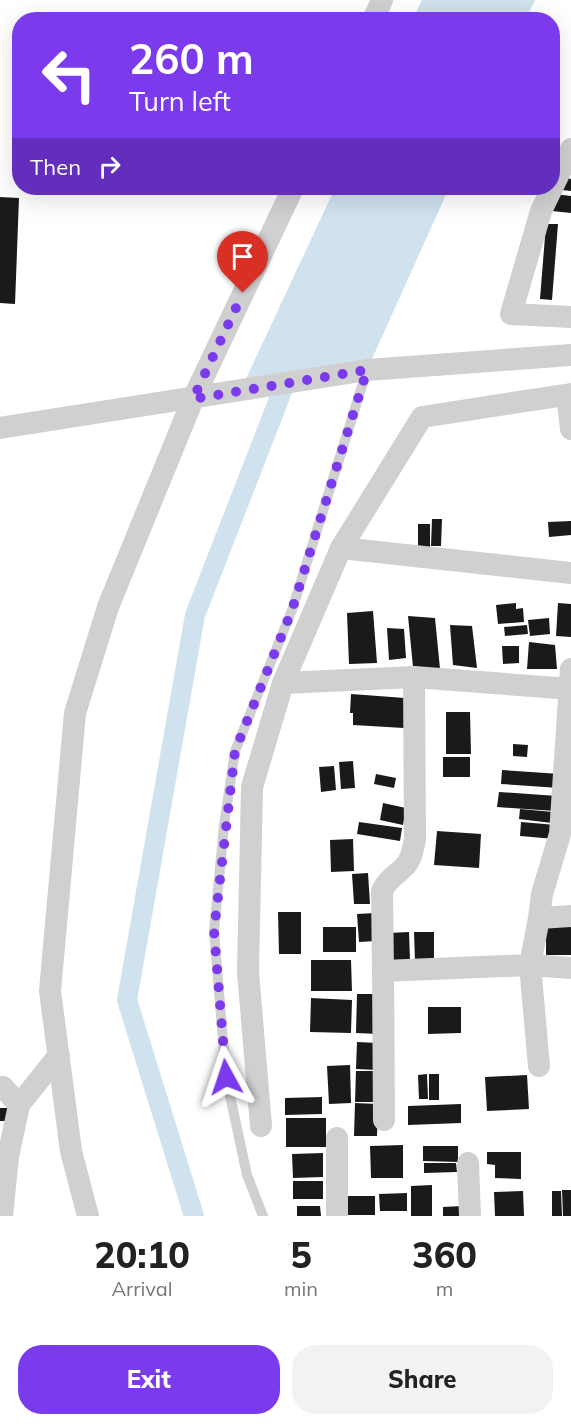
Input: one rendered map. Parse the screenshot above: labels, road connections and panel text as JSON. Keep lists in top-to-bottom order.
{
  "page": {
    "turn": ["260 m", "Turn left"],
    "then": "Then",
    "eta": [
      "20:10",
      "Arrival",
      "5",
      "min",
      "360",
      "m"
    ],
    "buttons": ["Exit", "Share"]
  }
}
